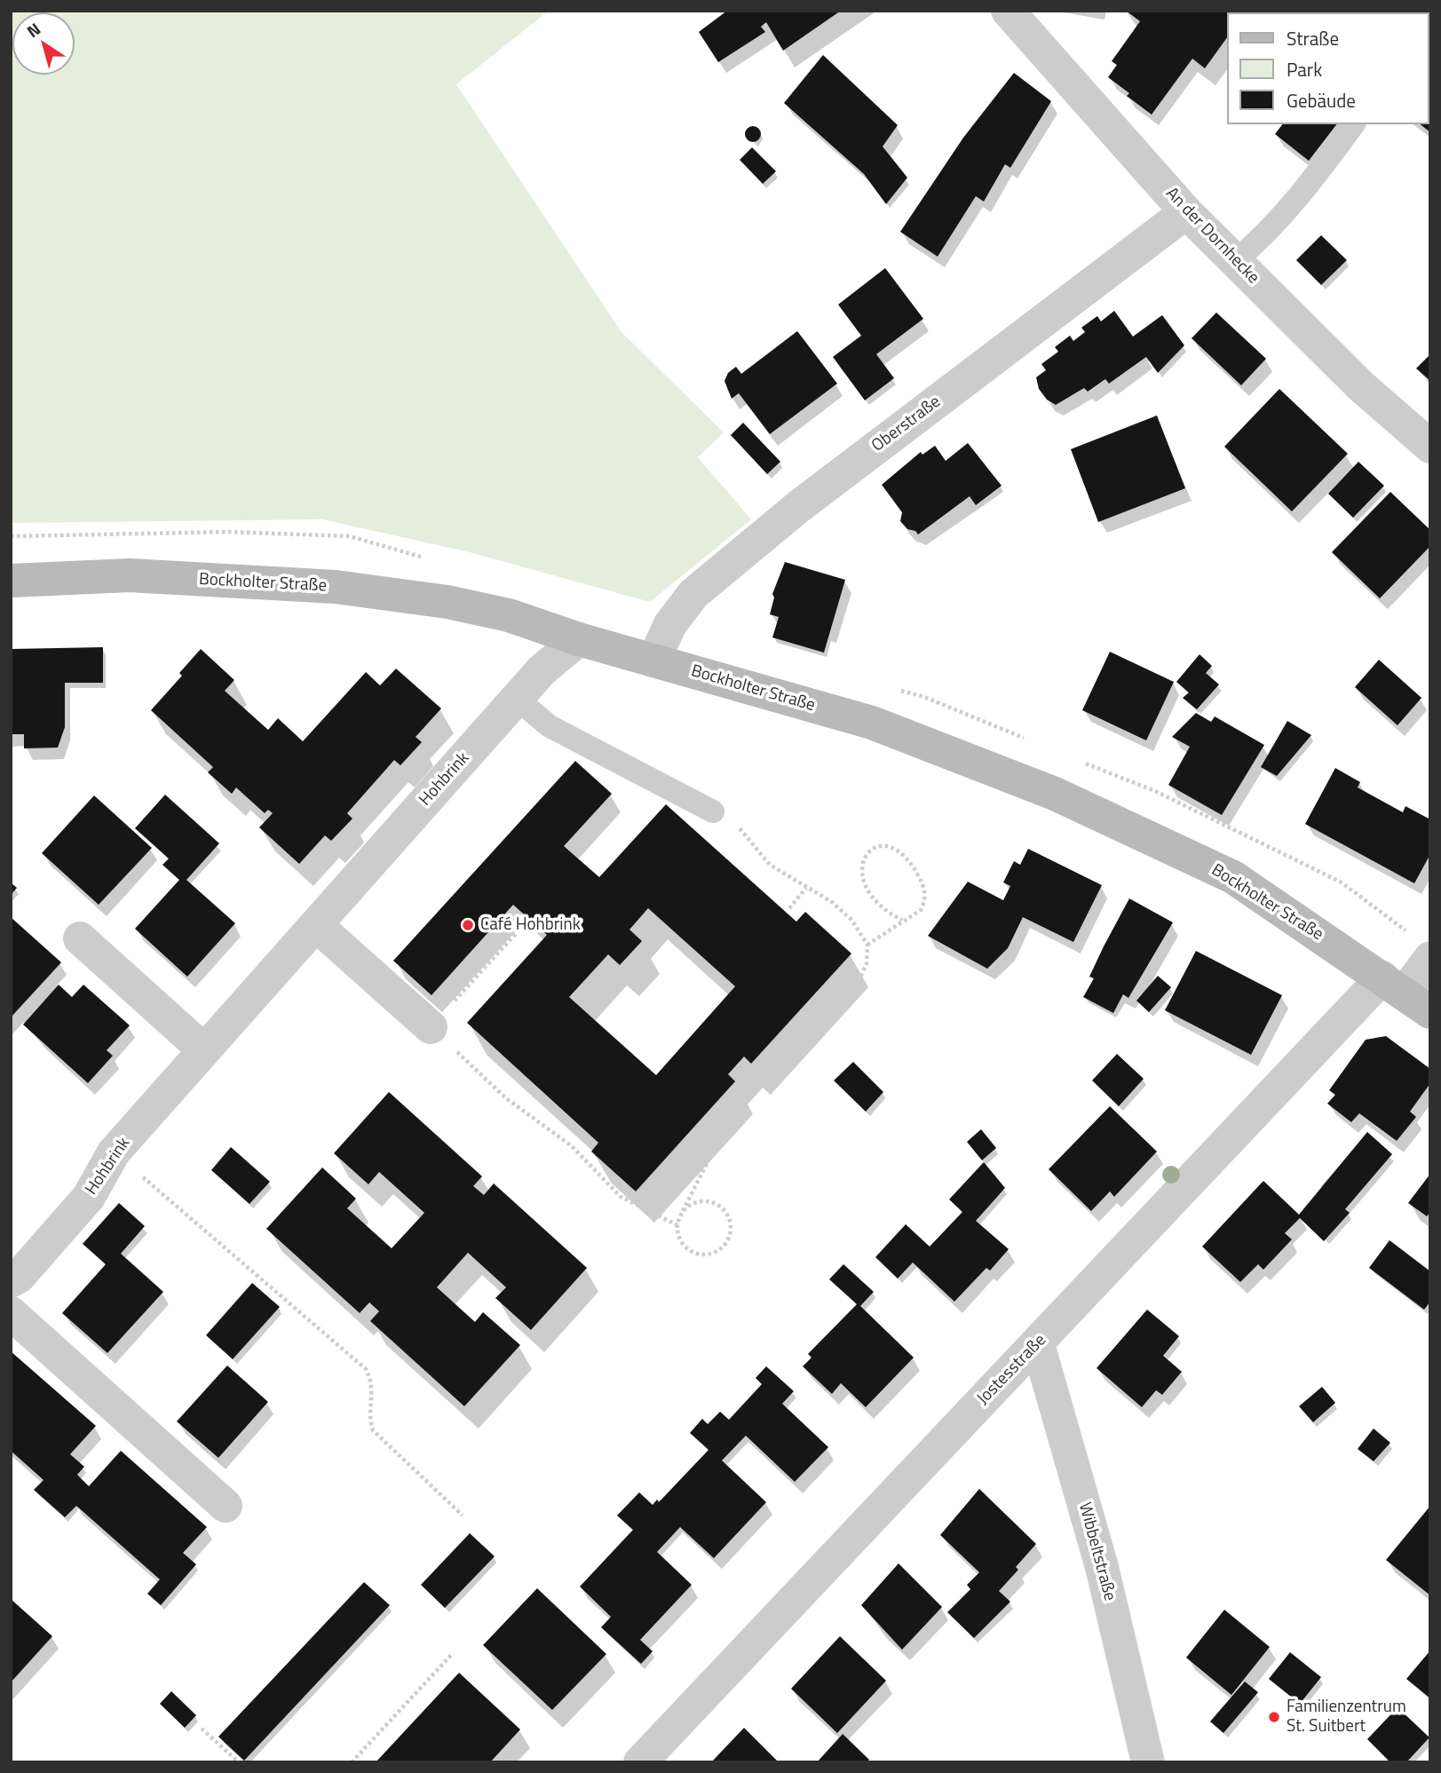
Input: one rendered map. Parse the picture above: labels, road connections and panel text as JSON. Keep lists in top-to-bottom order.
{
  "streets": {
    "street": [
      "An der Dornhecke",
      "Oberstraße",
      "Bockholter Straße",
      "Hohbrink",
      "Jostesstraße",
      "Wibbeltstraße"
    ]
  },
  "crossings": [
    ["An der Dornhecke", "Oberstraße"],
    ["Oberstraße", "Bockholter Straße"],
    ["Bockholter Straße", "Hohbrink"],
    ["Bockholter Straße", "Jostesstraße"],
    ["Jostesstraße", "Wibbeltstraße"]
  ],
  "places": ["Café Hohbrink", "Familienzentrum St. Suitbert"],
  "legend": ["Straße", "Park", "Gebäude"],
  "north": "top left"
}
